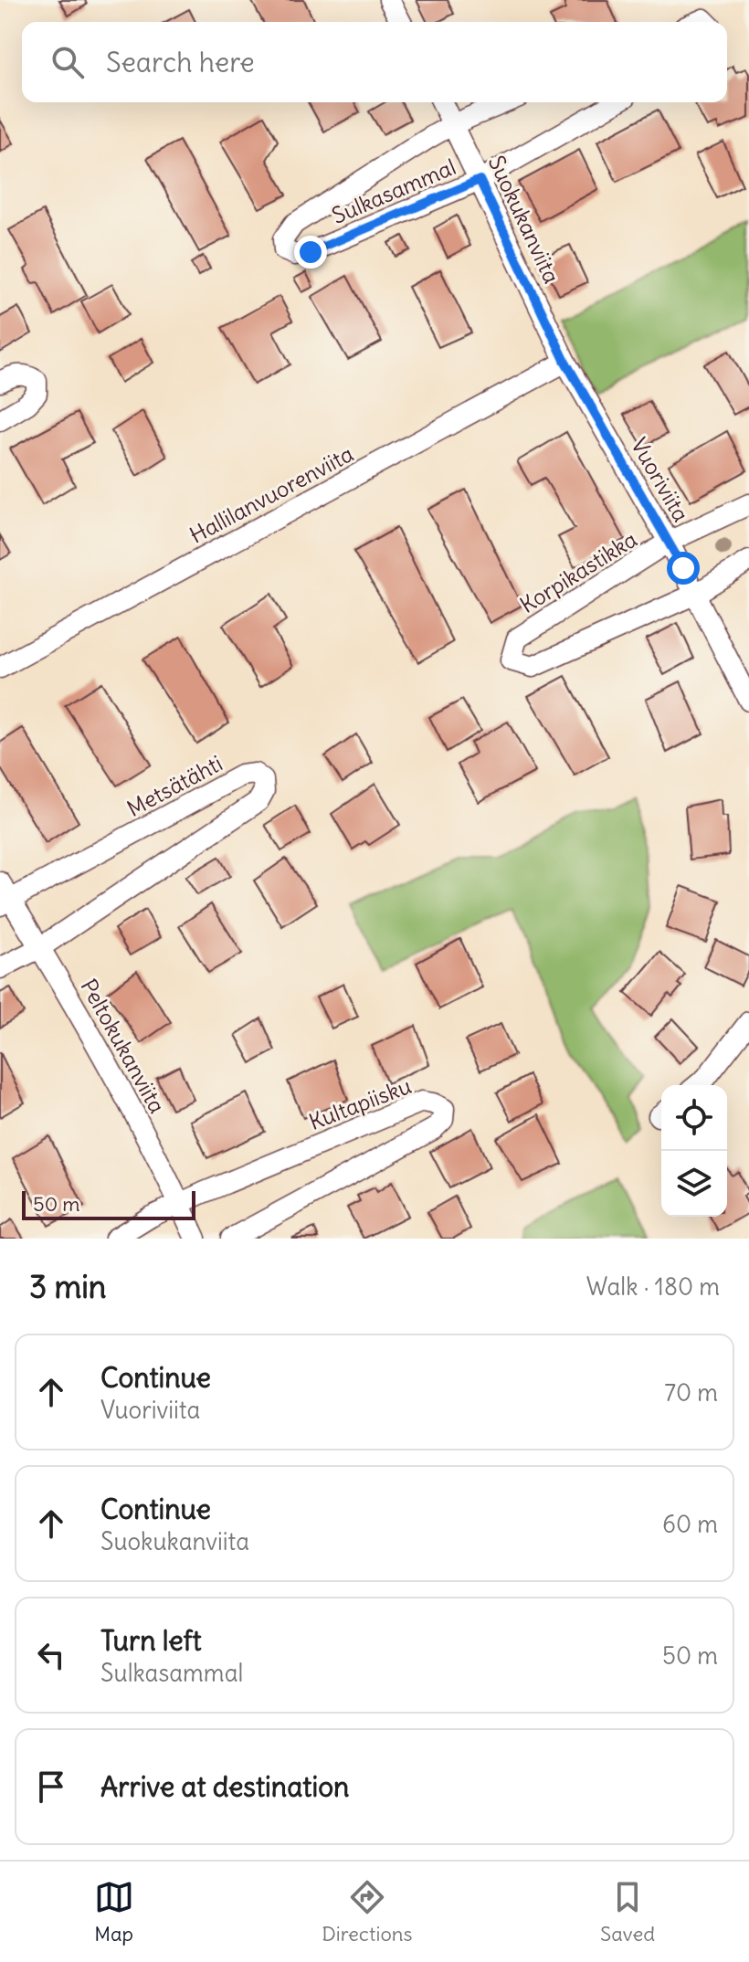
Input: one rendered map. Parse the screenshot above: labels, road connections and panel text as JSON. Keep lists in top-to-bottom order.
{
  "streets": {
    "street": [
      "Sulkasammal",
      "Suokukanviita",
      "Vuoriviita",
      "Hallilanvuorenviita",
      "Korpikastikka",
      "Metsätähti",
      "Peltokukanviita",
      "Kultapiisku"
    ]
  },
  "crossings": [
    ["Sulkasammal", "Suokukanviita"],
    ["Suokukanviita", "Vuoriviita"],
    ["Suokukanviita", "Hallilanvuorenviita"],
    ["Vuoriviita", "Hallilanvuorenviita"],
    ["Vuoriviita", "Korpikastikka"],
    ["Metsätähti", "Peltokukanviita"],
    ["Peltokukanviita", "Kultapiisku"]
  ],
  "scale_bar": "50 m",
  "page": {
    "search": "Search here",
    "scale": "50 m",
    "heading": ["3 min", "Walk · 180 m"],
    "list": [
      ["Continue", "Vuoriviita", "70 m"],
      ["Continue", "Suokukanviita", "60 m"],
      ["Turn left", "Sulkasammal", "50 m"],
      "Arrive at destination"
    ],
    "nav": ["Map", "Directions", "Saved"]
  }
}
